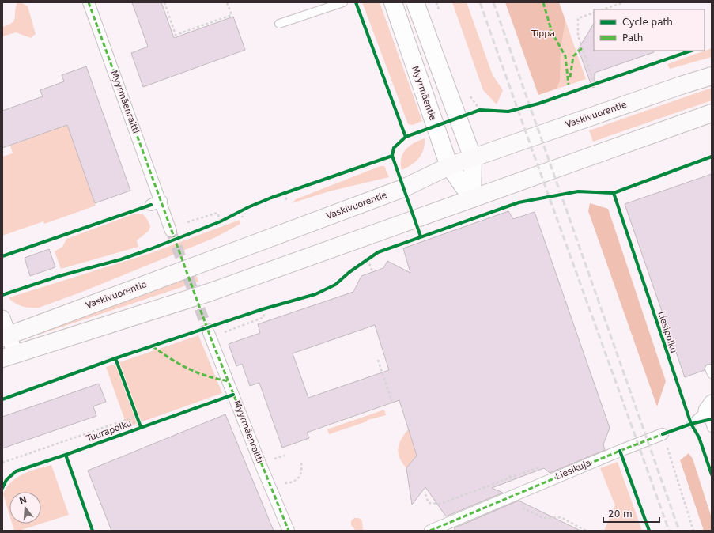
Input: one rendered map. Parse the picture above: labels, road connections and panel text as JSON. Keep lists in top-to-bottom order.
{
  "streets": {
    "main road": ["Vaskivuorentie"],
    "street": ["Myyrmäentie", "Myyrmäenraitti", "Liesikuja"],
    "cycle path": ["Liesipolku", "Tuurapolku"]
  },
  "crossings": [
    ["Myyrmäentie", "Vaskivuorentie"]
  ],
  "parks": ["Tippa"],
  "legend": ["Cycle path", "Path"],
  "scale_bar": "20 m",
  "north": "top"
}
